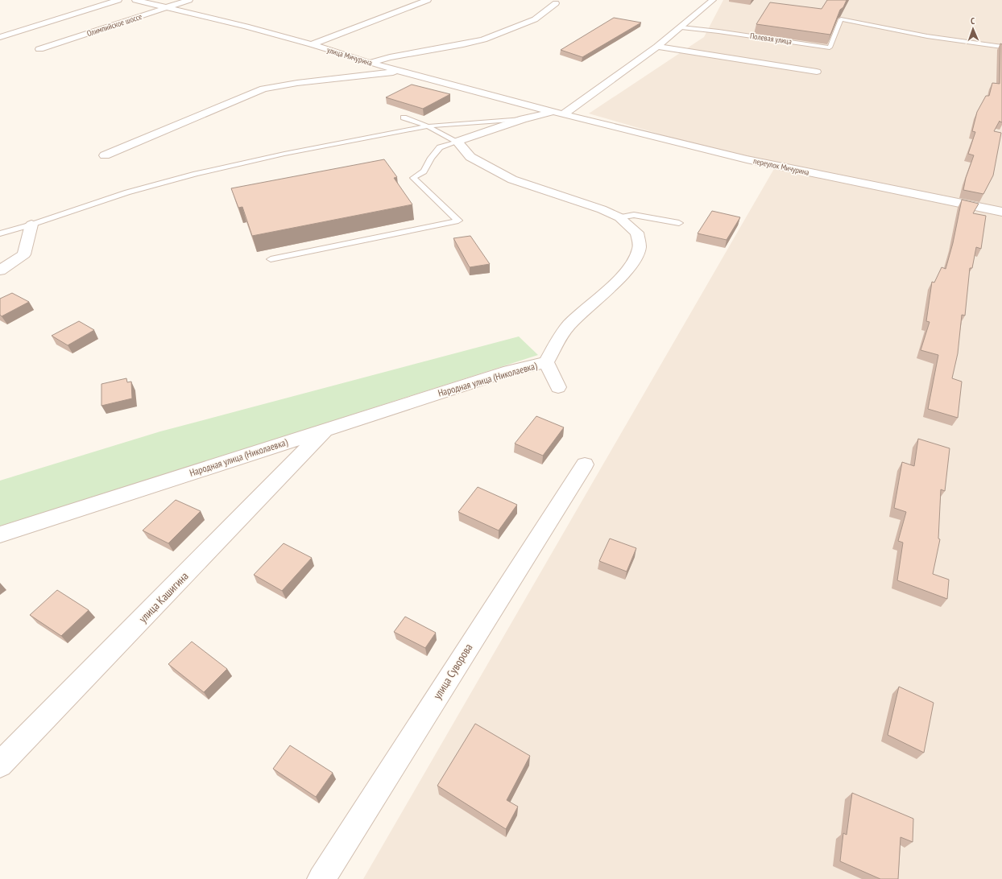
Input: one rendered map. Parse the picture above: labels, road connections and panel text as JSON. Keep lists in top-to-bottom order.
{
  "streets": {
    "street": [
      "Олимпийское шоссе",
      "улица Мичурина",
      "переулок Мичурина",
      "Народная улица (Николаевка)",
      "улица Кашигина",
      "улица Суворова"
    ],
    "lane": ["Полевая улица"]
  },
  "crossings": [
    ["Олимпийское шоссе", "улица Мичурина"],
    ["улица Мичурина", "переулок Мичурина"],
    ["Народная улица (Николаевка)", "улица Кашигина"]
  ],
  "north": "top"
}
